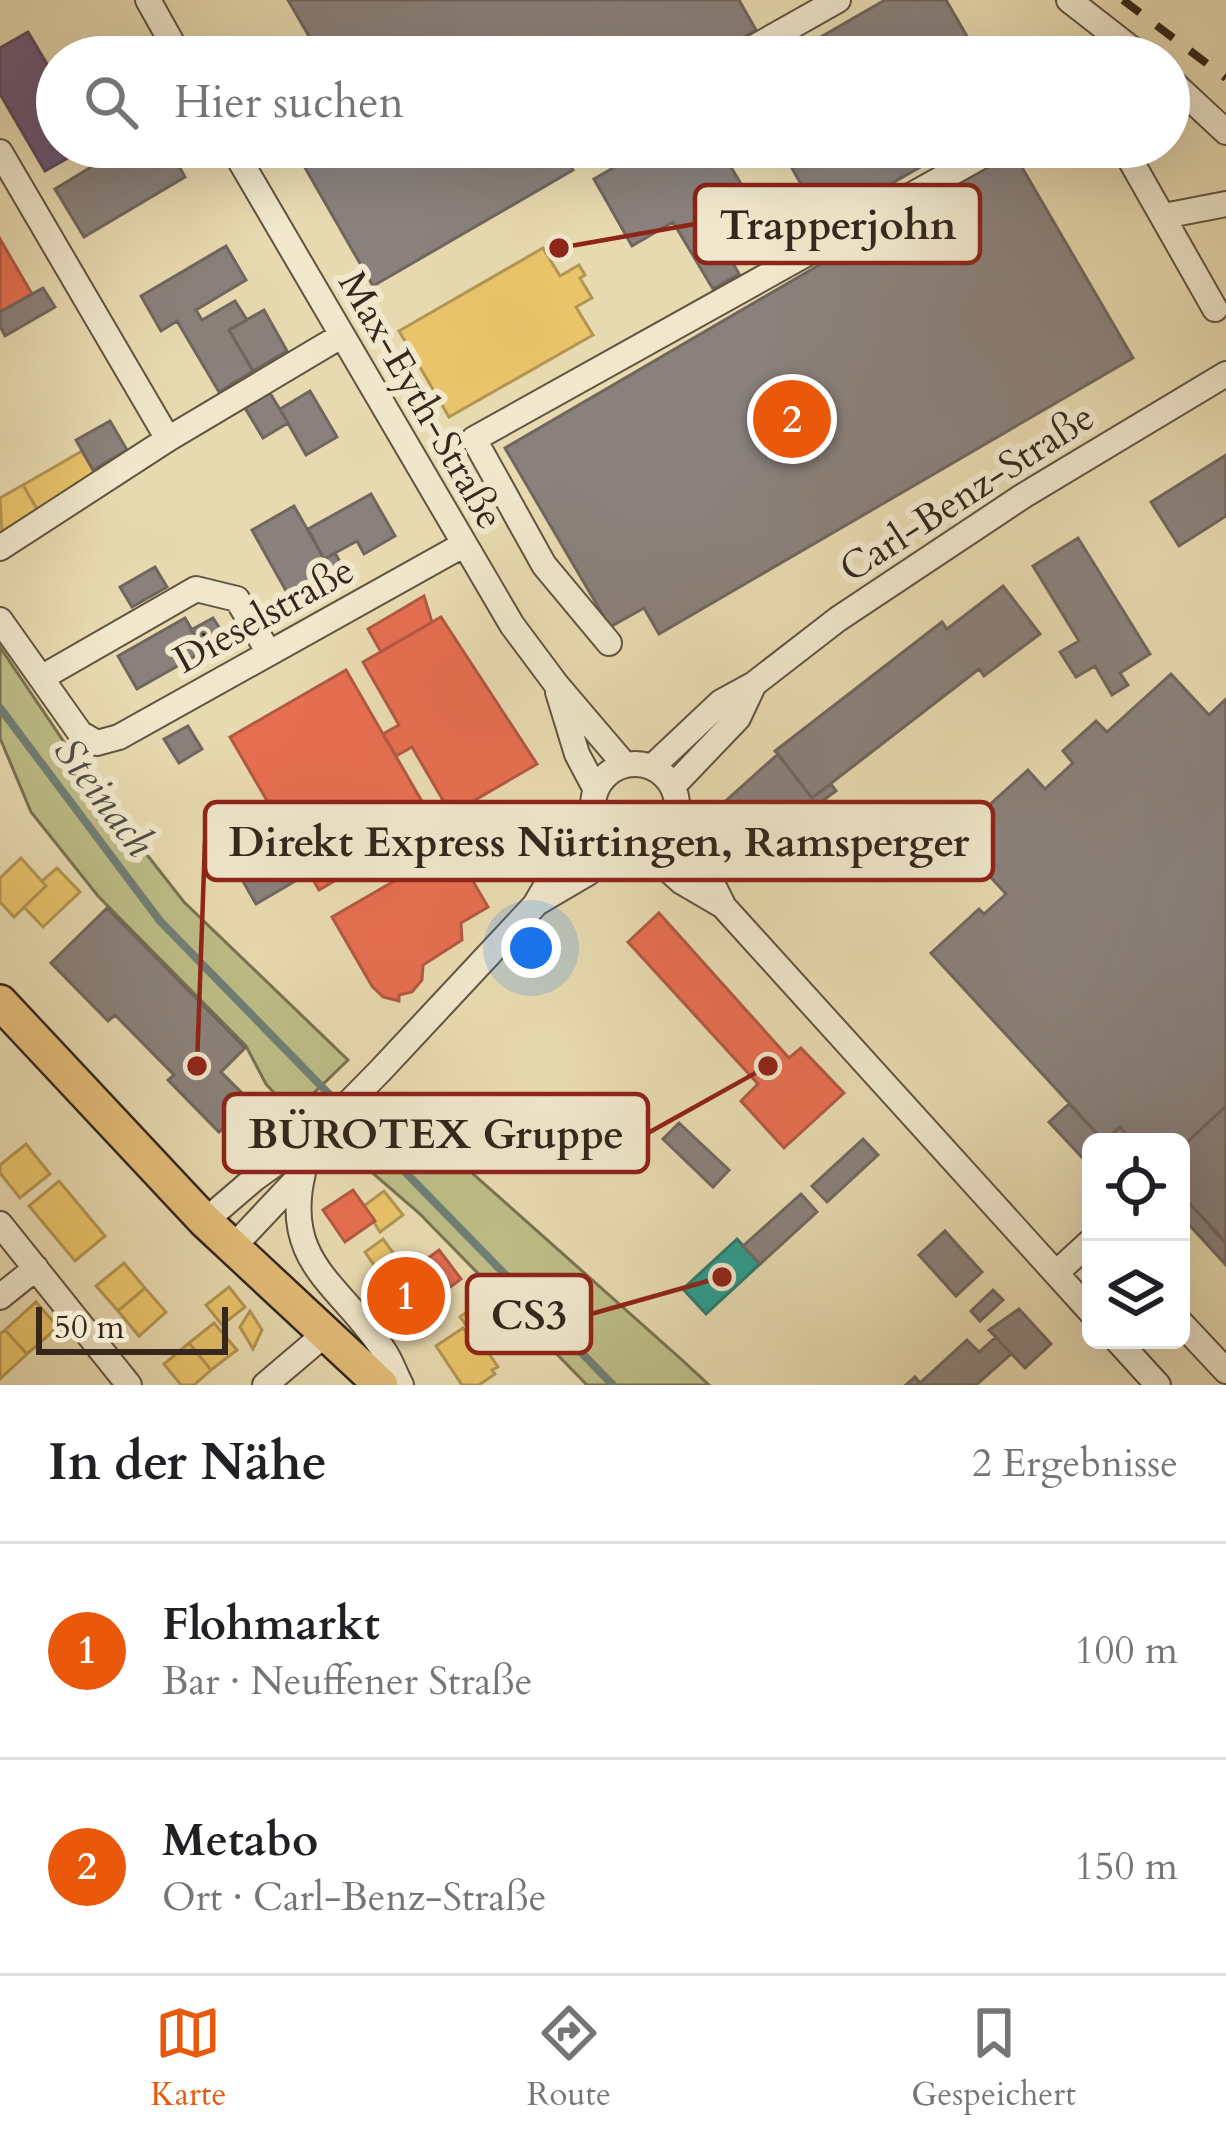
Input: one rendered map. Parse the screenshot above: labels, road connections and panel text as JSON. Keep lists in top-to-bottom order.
{
  "streets": {
    "street": ["Max-Eyth-Straße", "Carl-Benz-Straße", "Dieselstraße"]
  },
  "crossings": [
    ["Max-Eyth-Straße", "Carl-Benz-Straße"],
    ["Max-Eyth-Straße", "Dieselstraße"]
  ],
  "water": ["Steinach"],
  "places": [
    "Trapperjohn",
    "Direkt Express Nürtingen, Ramsperger",
    "BÜROTEX Gruppe",
    "CS3"
  ],
  "scale_bar": "50 m",
  "page": {
    "search": "Hier suchen",
    "pins": ["2", "1"],
    "scale": "50 m",
    "heading": ["In der Nähe", "2 Ergebnisse"],
    "list": [
      {
        "mark": "1",
        "name": "Flohmarkt",
        "note": "Bar · Neuffener Straße",
        "value": "100 m"
      },
      {
        "mark": "2",
        "name": "Metabo",
        "note": "Ort · Carl-Benz-Straße",
        "value": "150 m"
      }
    ],
    "nav": ["Karte", "Route", "Gespeichert"]
  }
}
